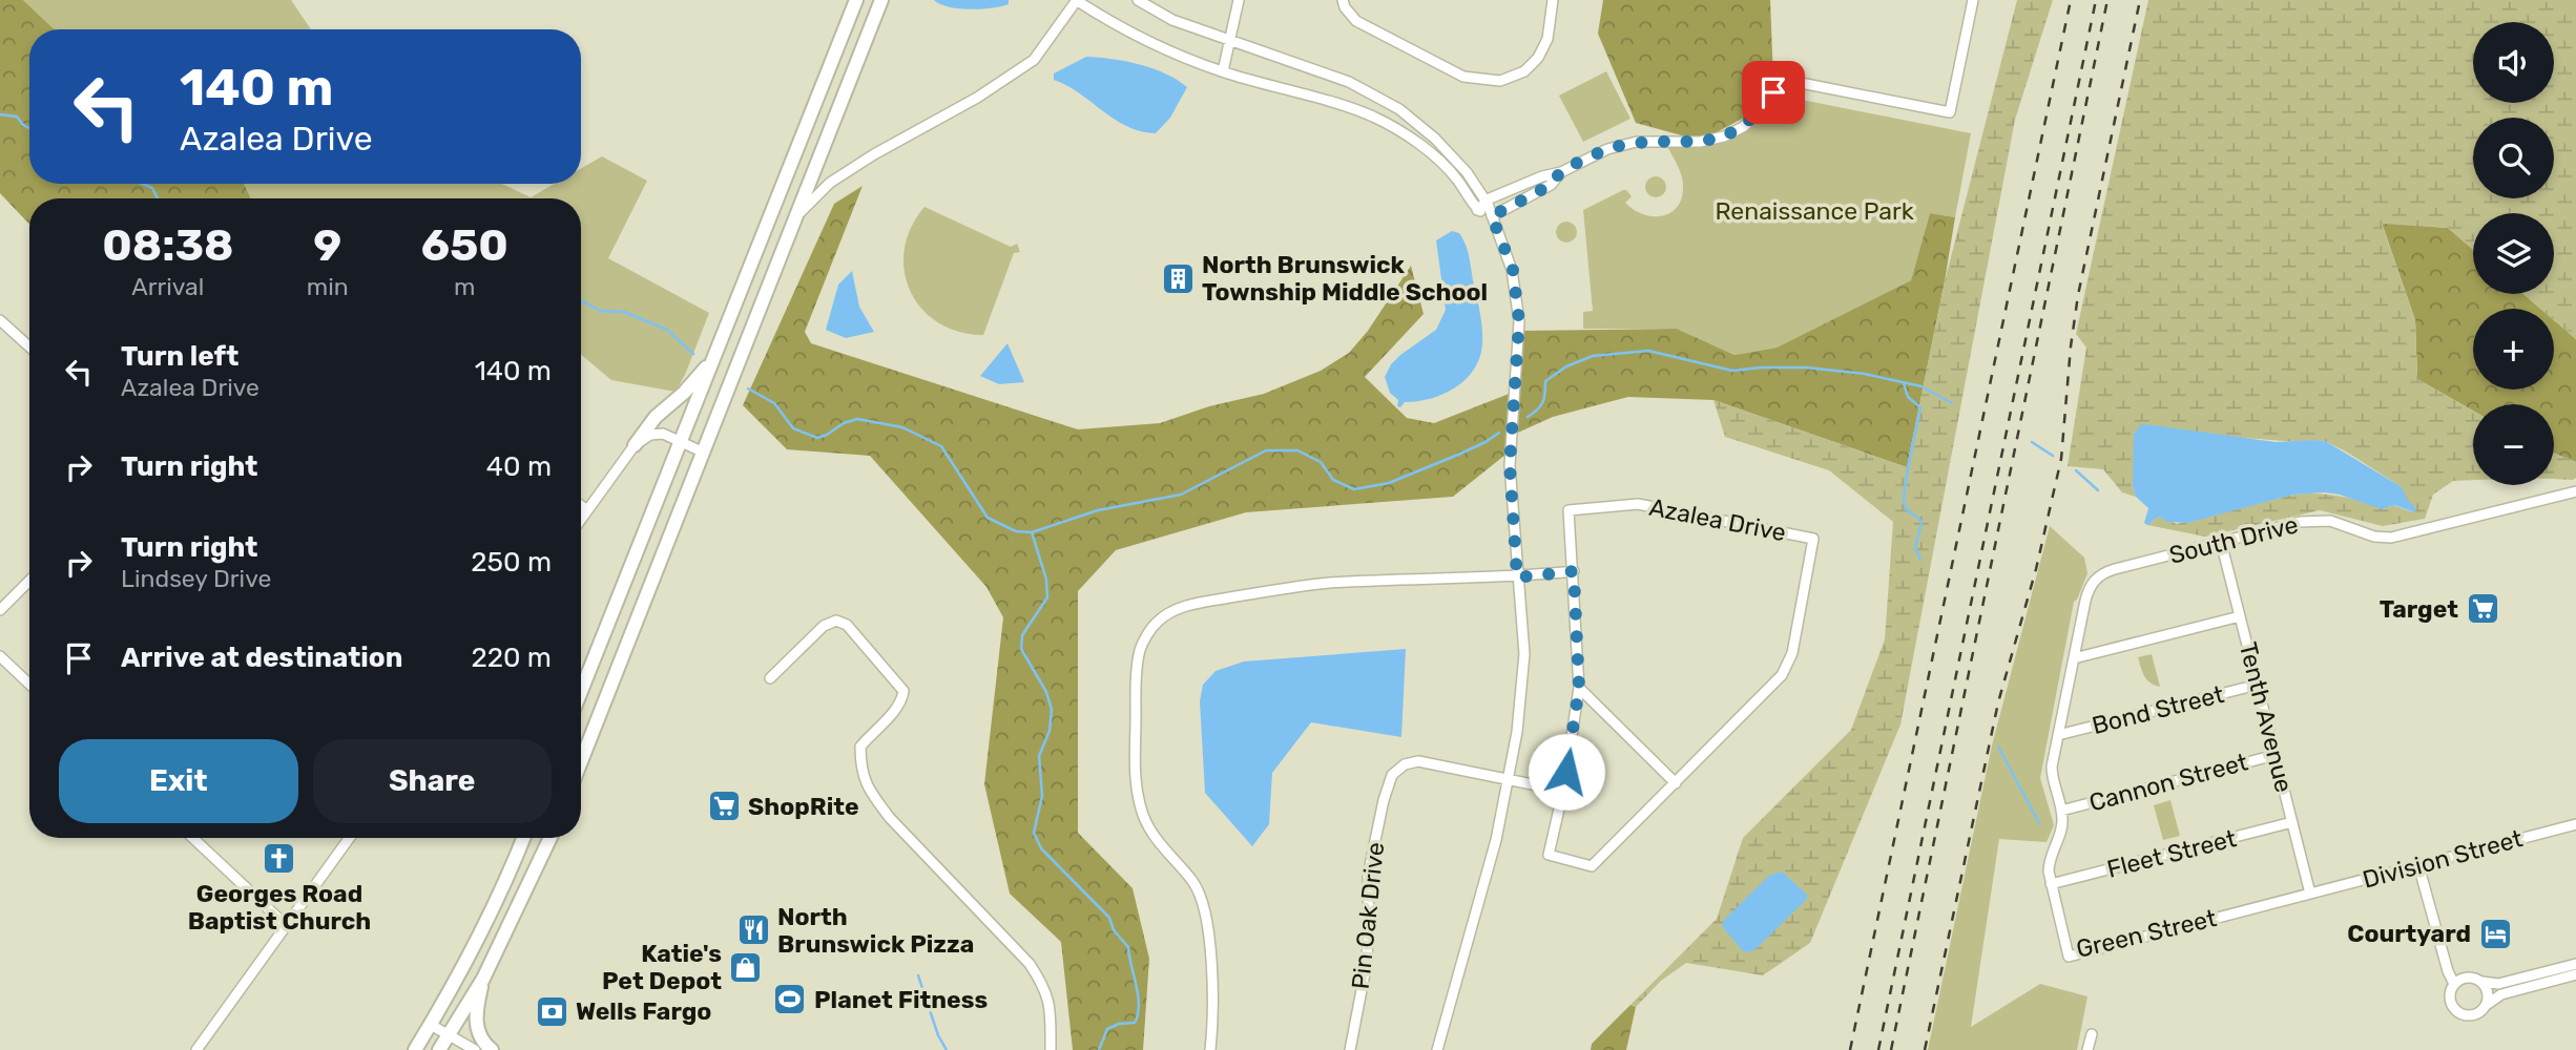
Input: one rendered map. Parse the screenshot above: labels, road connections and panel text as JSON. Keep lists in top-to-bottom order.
{
  "streets": {
    "street": [
      "Azalea Drive",
      "South Drive",
      "Bond Street",
      "Tenth Avenue",
      "Cannon Street",
      "Fleet Street",
      "Division Street",
      "Pin Oak Drive",
      "Green Street"
    ]
  },
  "crossings": [
    ["South Drive", "Tenth Avenue"],
    ["South Drive", "Green Street"],
    ["Bond Street", "Tenth Avenue"],
    ["Bond Street", "Green Street"],
    ["Tenth Avenue", "Cannon Street"],
    ["Tenth Avenue", "Fleet Street"],
    ["Tenth Avenue", "Division Street"],
    ["Tenth Avenue", "Green Street"],
    ["Cannon Street", "Green Street"],
    ["Fleet Street", "Green Street"],
    ["Division Street", "Green Street"]
  ],
  "parks": ["Renaissance Park"],
  "places": {
    "building": ["North Brunswick Township Middle School"],
    "supermarket": ["Target", "ShopRite"],
    "church": ["Georges Road Baptist Church"],
    "restaurant": ["North Brunswick Pizza"],
    "hotel": ["Courtyard"],
    "shop": ["Katie's Pet Depot"],
    "sports": ["Planet Fitness"],
    "bank": ["Wells Fargo"]
  },
  "page": {
    "map_buttons": ["+", "−"],
    "turn": ["140 m", "Azalea Drive"],
    "eta": [
      "08:38",
      "Arrival",
      "9",
      "min",
      "650",
      "m"
    ],
    "list": [
      {
        "name": "Turn left",
        "note": "Azalea Drive",
        "value": "140 m"
      },
      {
        "name": "Turn right",
        "value": "40 m"
      },
      {
        "name": "Turn right",
        "note": "Lindsey Drive",
        "value": "250 m"
      },
      {
        "name": "Arrive at destination",
        "value": "220 m"
      }
    ],
    "buttons": ["Exit", "Share"]
  }
}
